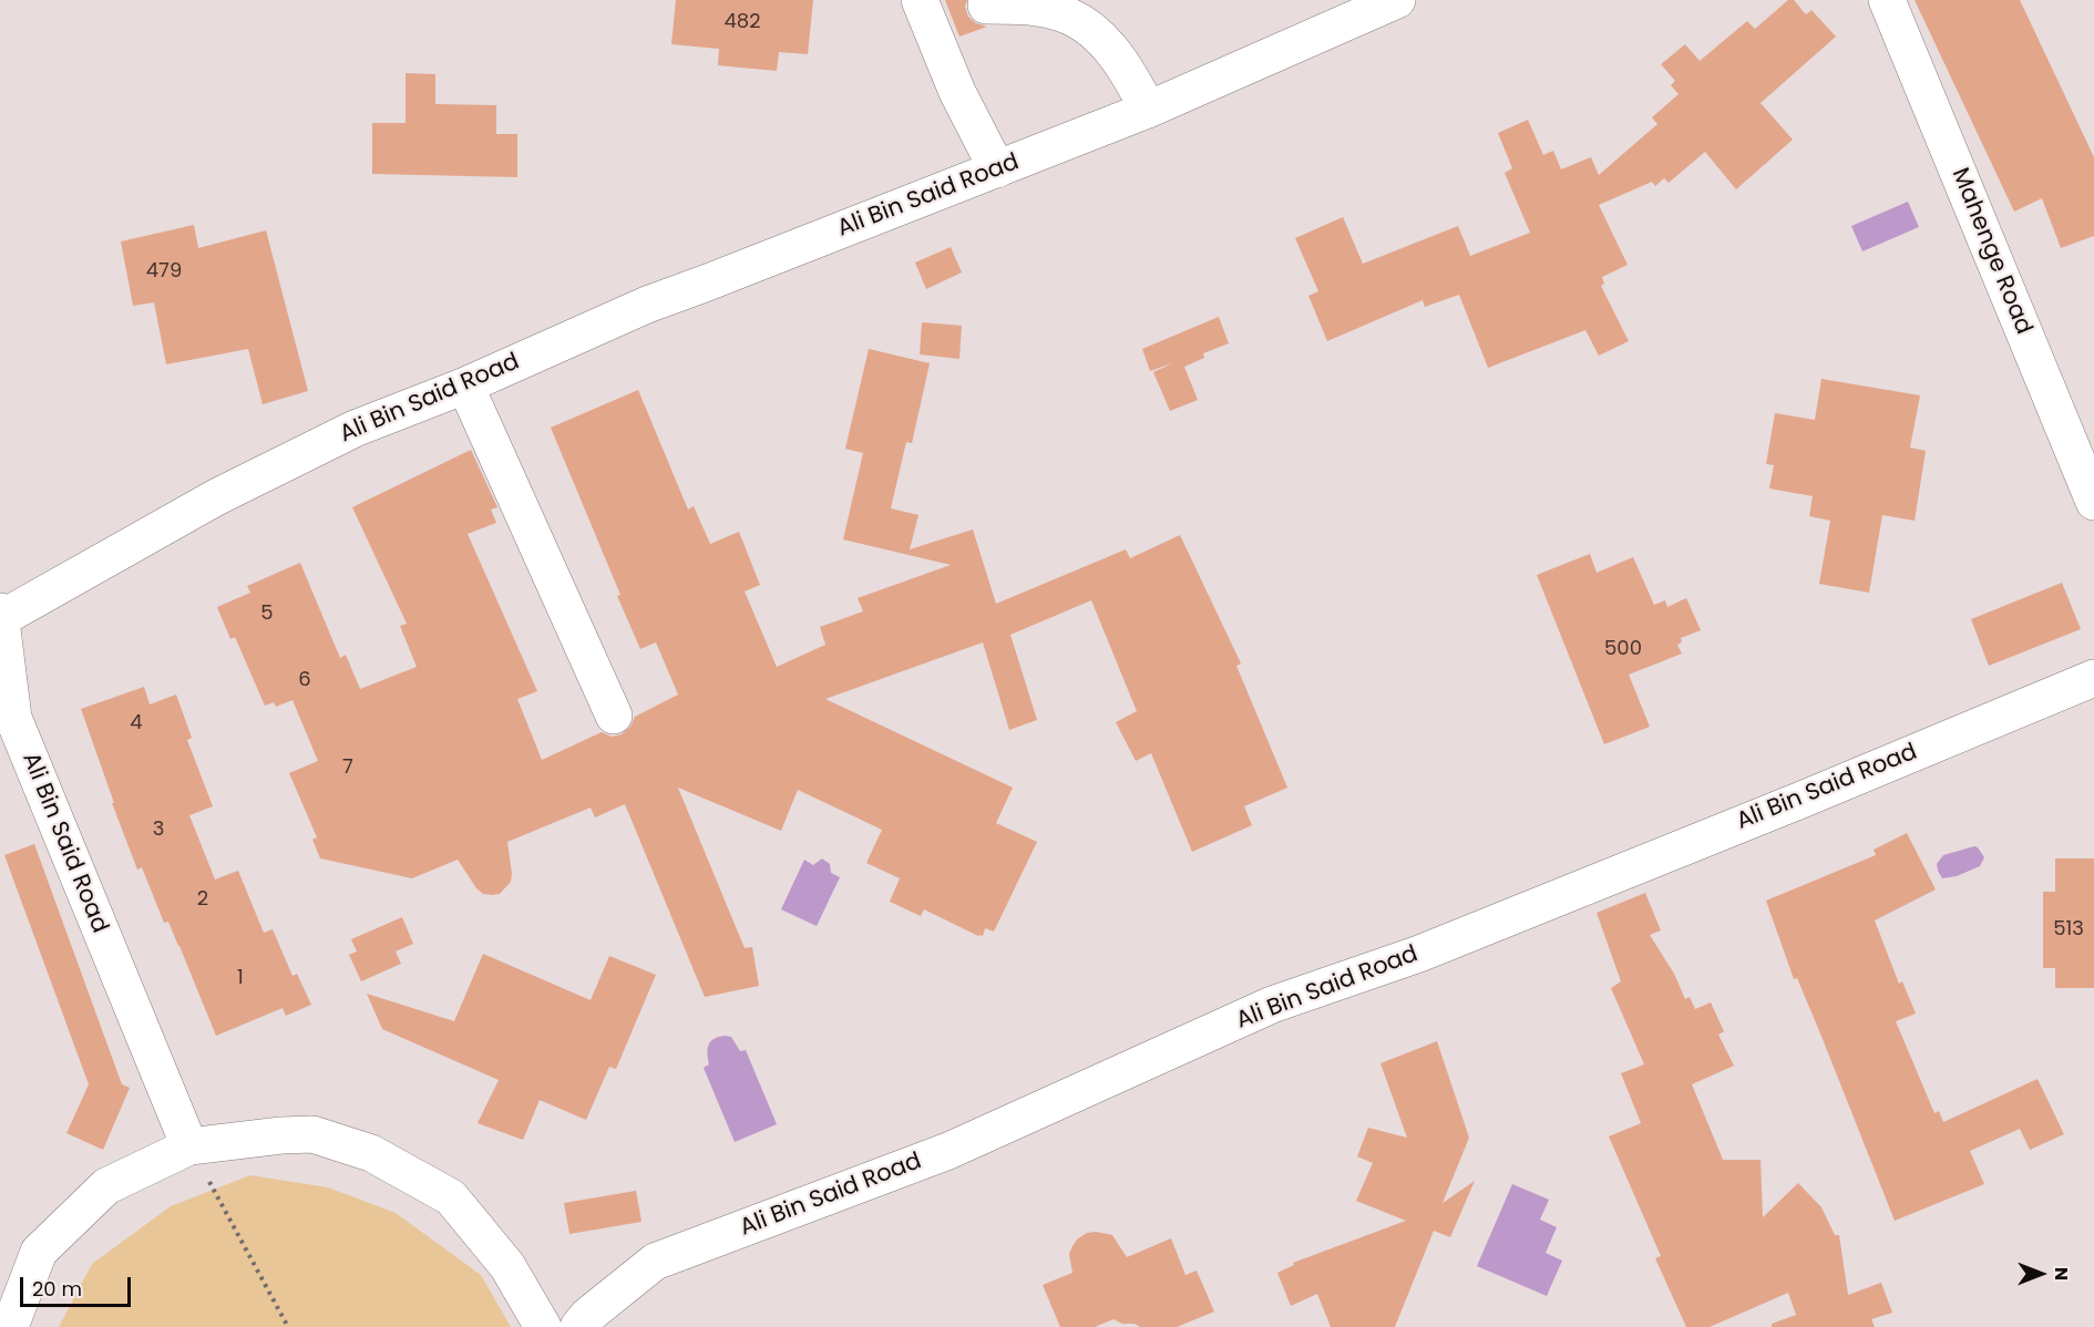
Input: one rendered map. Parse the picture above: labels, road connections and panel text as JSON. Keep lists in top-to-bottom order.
{
  "streets": {
    "street": ["Ali Bin Said Road", "Mahenge Road"]
  },
  "house_numbers": [
    "482",
    "479",
    "5",
    "500",
    "6",
    "4",
    "7",
    "3",
    "2",
    "513",
    "1"
  ],
  "scale_bar": "20 m",
  "north": "right"
}
